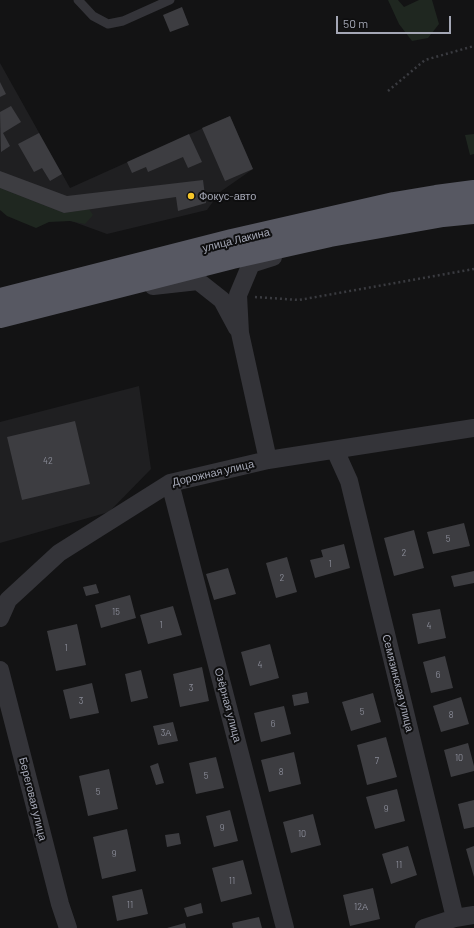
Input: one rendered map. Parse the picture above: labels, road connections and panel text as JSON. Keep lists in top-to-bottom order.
{
  "streets": {
    "highway": ["улица Лакина"],
    "street": [
      "Дорожная улица",
      "Семязинская улица",
      "Озёрная улица",
      "Береговая улица"
    ]
  },
  "crossings": [
    ["Дорожная улица", "Семязинская улица"],
    ["Дорожная улица", "Озёрная улица"]
  ],
  "places": ["Фокус-авто"],
  "house_numbers": [
    "42",
    "5",
    "2",
    "1",
    "2",
    "15",
    "1",
    "4",
    "1",
    "4",
    "6",
    "3",
    "3",
    "5",
    "8",
    "6",
    "3А",
    "10",
    "7",
    "8",
    "5",
    "5",
    "9",
    "9",
    "10",
    "9",
    "11",
    "11",
    "11",
    "12А"
  ],
  "scale_bar": "50 m"
}
